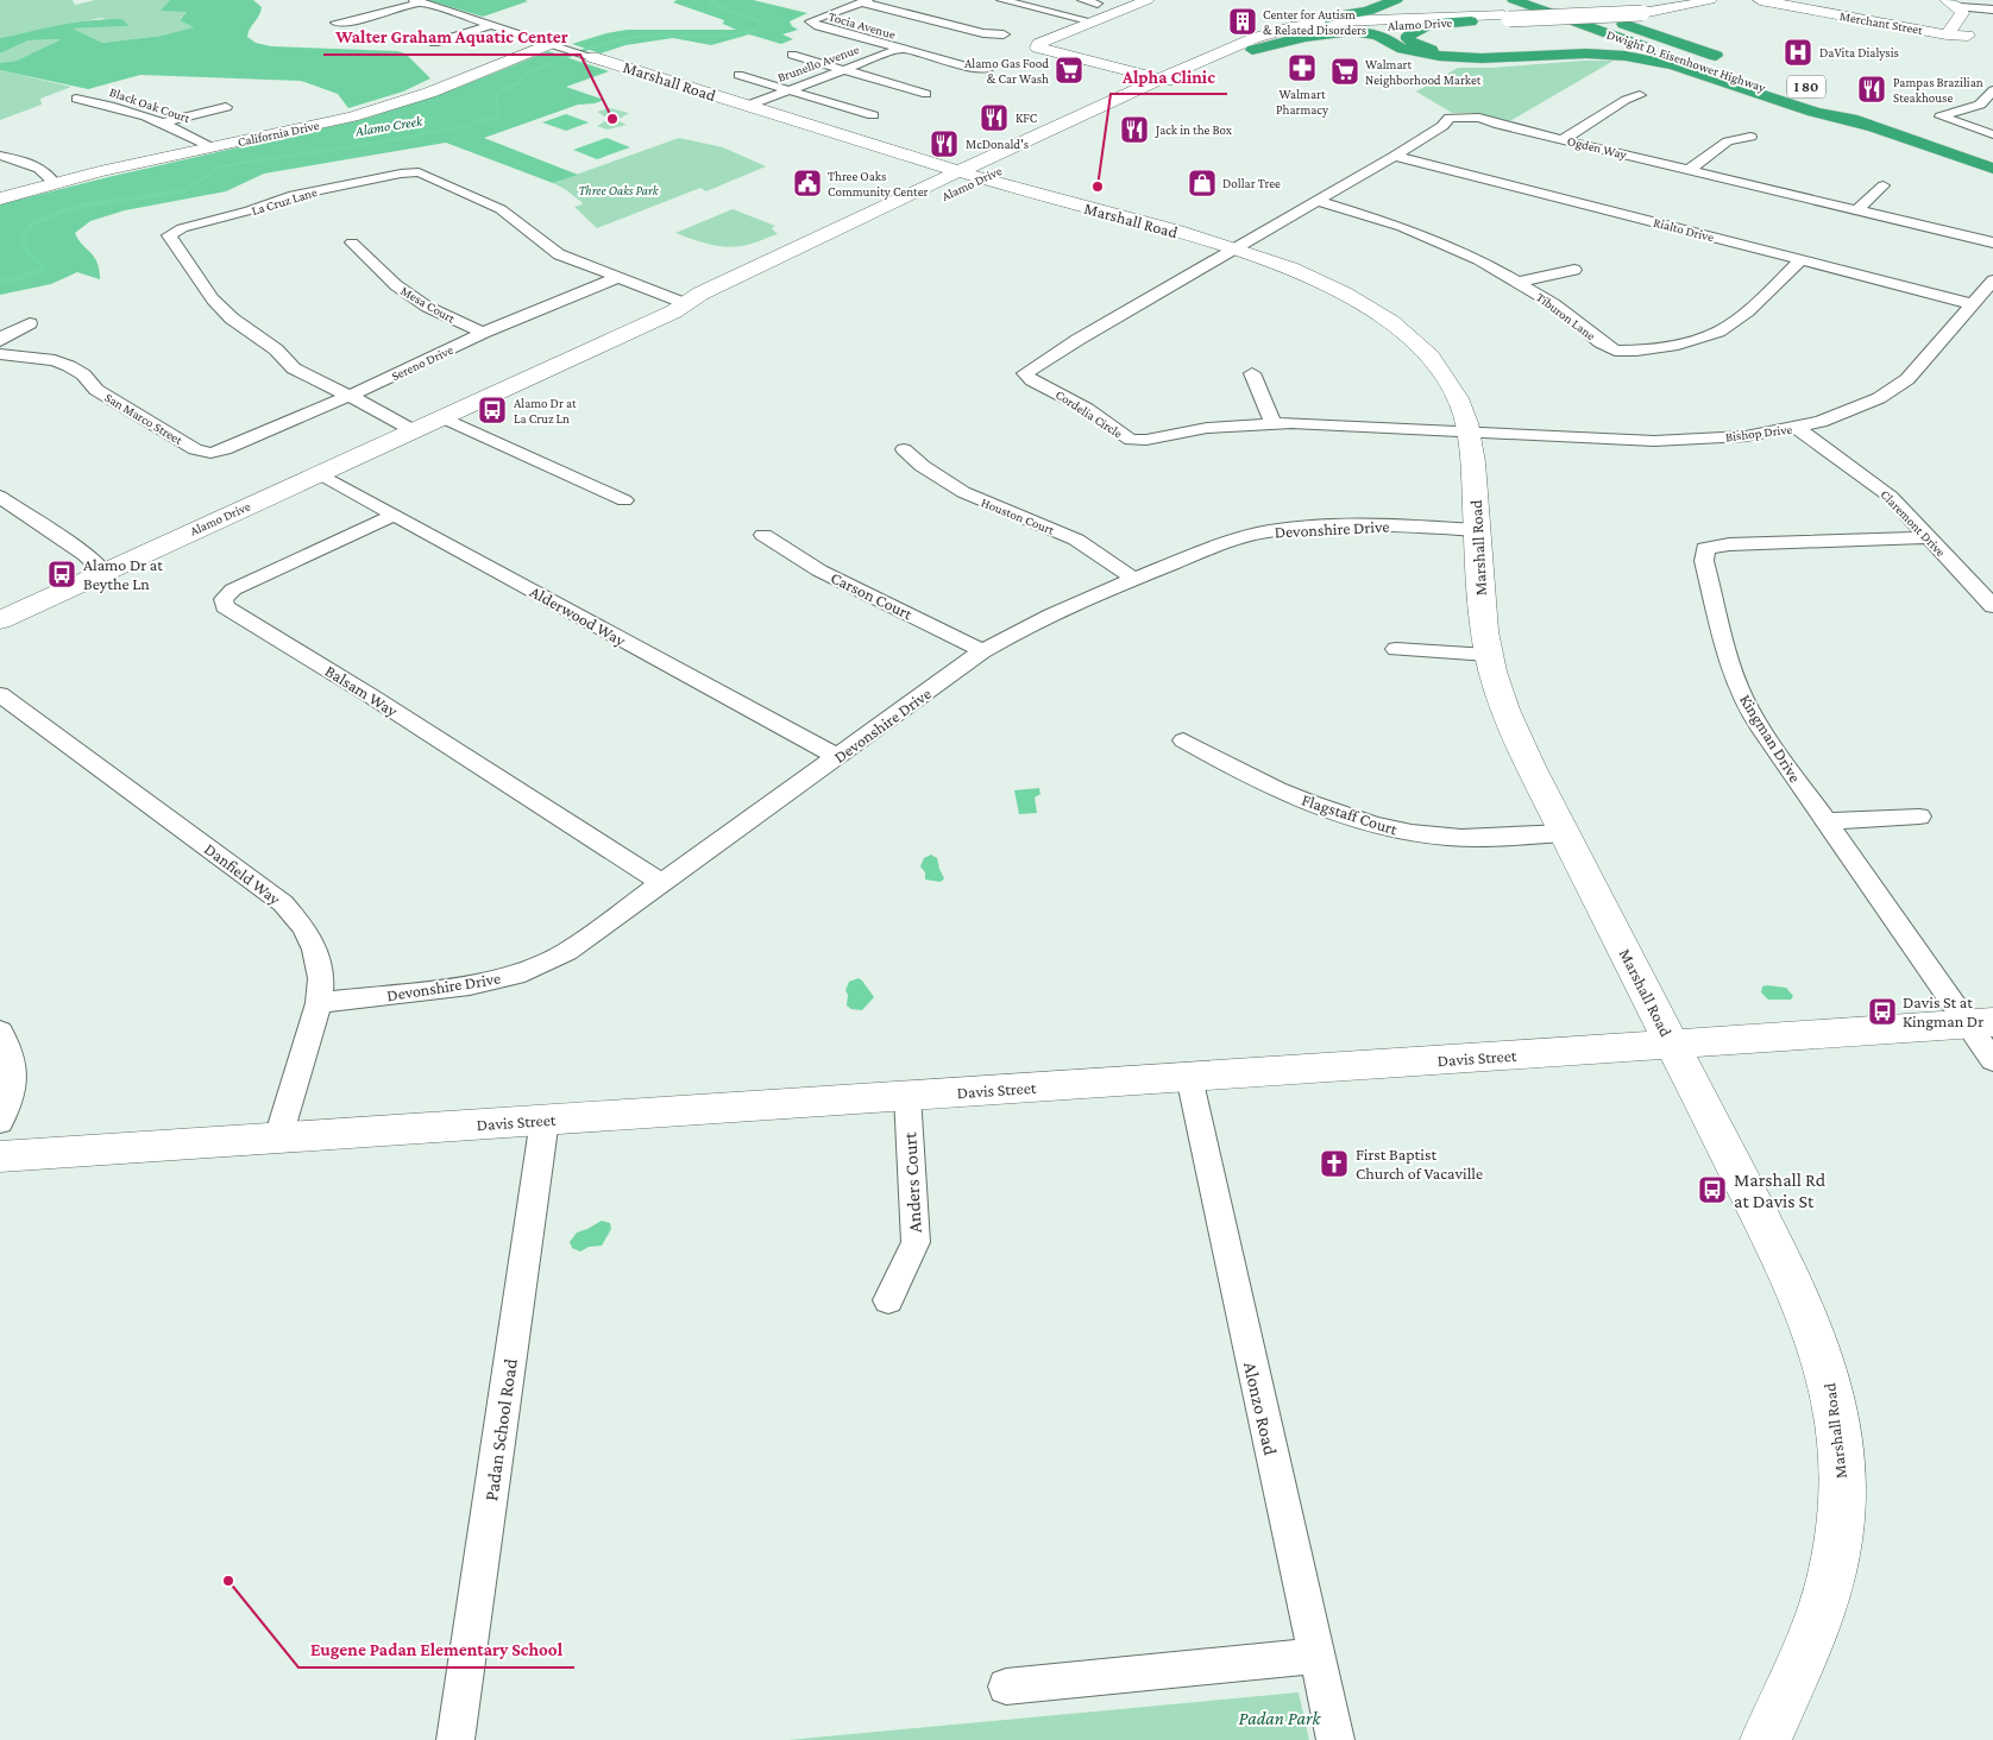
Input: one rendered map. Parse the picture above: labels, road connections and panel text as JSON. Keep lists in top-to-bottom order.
{
  "streets": {
    "highway": ["Dwight D. Eisenhower Highway", "I 80"],
    "street": [
      "Merchant Street",
      "Alamo Drive",
      "Tocia Avenue",
      "Brunello Avenue",
      "Marshall Road",
      "Black Oak Court",
      "California Drive",
      "Ogden Way",
      "La Cruz Lane",
      "Rialto Drive",
      "Mesa Court",
      "Tiburon Lane",
      "Sereno Drive",
      "Cordelia Circle",
      "San Marco Street",
      "Bishop Drive",
      "Houston Court",
      "Claremont Drive",
      "Devonshire Drive",
      "Carson Court",
      "Alderwood Way",
      "Balsam Way",
      "Kingman Drive",
      "Flagstaff Court",
      "Danfield Way",
      "Davis Street",
      "Anders Court",
      "Alonzo Road",
      "Padan School Road"
    ]
  },
  "crossings": [
    ["Alamo Drive", "Dwight D. Eisenhower Highway"],
    ["Alamo Drive", "Marshall Road"],
    ["Alamo Drive", "La Cruz Lane"],
    ["Alamo Drive", "Alderwood Way"],
    ["Tocia Avenue", "Brunello Avenue"],
    ["Brunello Avenue", "Marshall Road"],
    ["Marshall Road", "California Drive"],
    ["Marshall Road", "Ogden Way"],
    ["Marshall Road", "Cordelia Circle"],
    ["Marshall Road", "Bishop Drive"],
    ["Marshall Road", "Devonshire Drive"],
    ["Marshall Road", "Flagstaff Court"],
    ["Marshall Road", "Davis Street"],
    ["Black Oak Court", "California Drive"],
    ["Ogden Way", "Rialto Drive"],
    ["Ogden Way", "Tiburon Lane"],
    ["Ogden Way", "Cordelia Circle"],
    ["La Cruz Lane", "Sereno Drive"],
    ["Rialto Drive", "Tiburon Lane"],
    ["Rialto Drive", "Bishop Drive"],
    ["Mesa Court", "Sereno Drive"],
    ["Sereno Drive", "San Marco Street"],
    ["Cordelia Circle", "Bishop Drive"],
    ["Bishop Drive", "Claremont Drive"],
    ["Houston Court", "Devonshire Drive"],
    ["Claremont Drive", "Kingman Drive"],
    ["Devonshire Drive", "Carson Court"],
    ["Devonshire Drive", "Alderwood Way"],
    ["Devonshire Drive", "Balsam Way"],
    ["Devonshire Drive", "Danfield Way"],
    ["Alderwood Way", "Balsam Way"],
    ["Kingman Drive", "Davis Street"],
    ["Danfield Way", "Davis Street"],
    ["Davis Street", "Anders Court"],
    ["Davis Street", "Alonzo Road"],
    ["Davis Street", "Padan School Road"]
  ],
  "water": ["Alamo Creek"],
  "parks": ["Three Oaks Park", "Padan Park"],
  "places": {
    "building": ["Center for Autism & Related Disorders"],
    "hospital": ["DaVita Dialysis"],
    "pharmacy": ["Walmart Pharmacy"],
    "supermarket": ["Alamo Gas Food & Car Wash", "Walmart Neighborhood Market"],
    "restaurant": [
      "Pampas Brazilian Steakhouse",
      "KFC",
      "Jack in the Box",
      "McDonald's"
    ],
    "other": ["Walter Graham Aquatic Center", "Alpha Clinic", "Eugene Padan Elementary School"],
    "public building": ["Three Oaks Community Center"],
    "shop": ["Dollar Tree"],
    "bus stop": [
      "Alamo Dr at La Cruz Ln",
      "Alamo Dr at Beythe Ln",
      "Davis St at Kingman Dr",
      "Marshall Rd at Davis St"
    ],
    "church": ["First Baptist Church of Vacaville"]
  }
}
